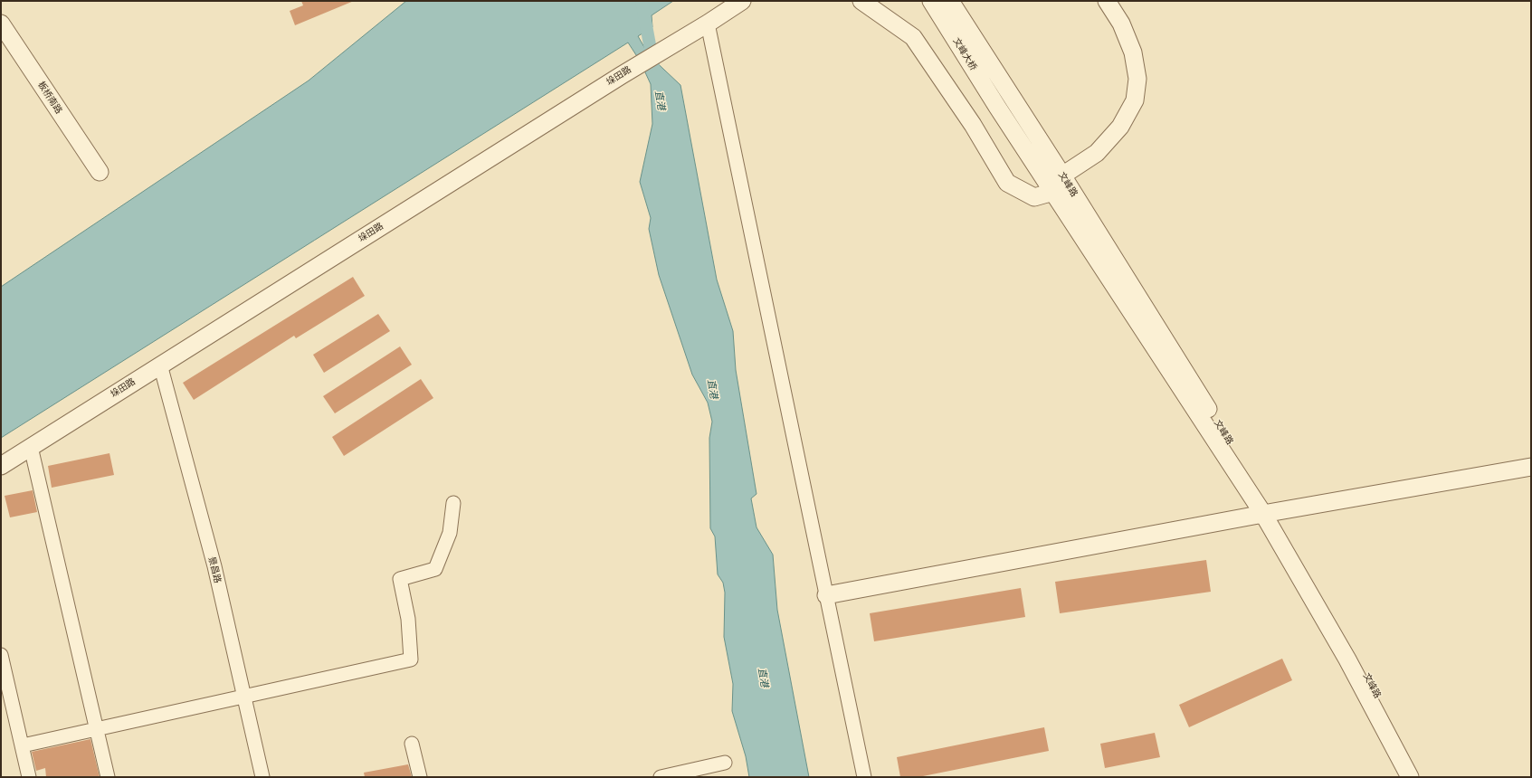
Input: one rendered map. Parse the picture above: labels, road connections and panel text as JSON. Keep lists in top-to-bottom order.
{
  "streets": {
    "street": [
      "文峰大桥",
      "垛田路",
      "板桥南路",
      "文峰路",
      "景昌路"
    ]
  },
  "crossings": [
    ["文峰大桥", "文峰路"],
    ["垛田路", "景昌路"]
  ],
  "water": ["直港"]
}
